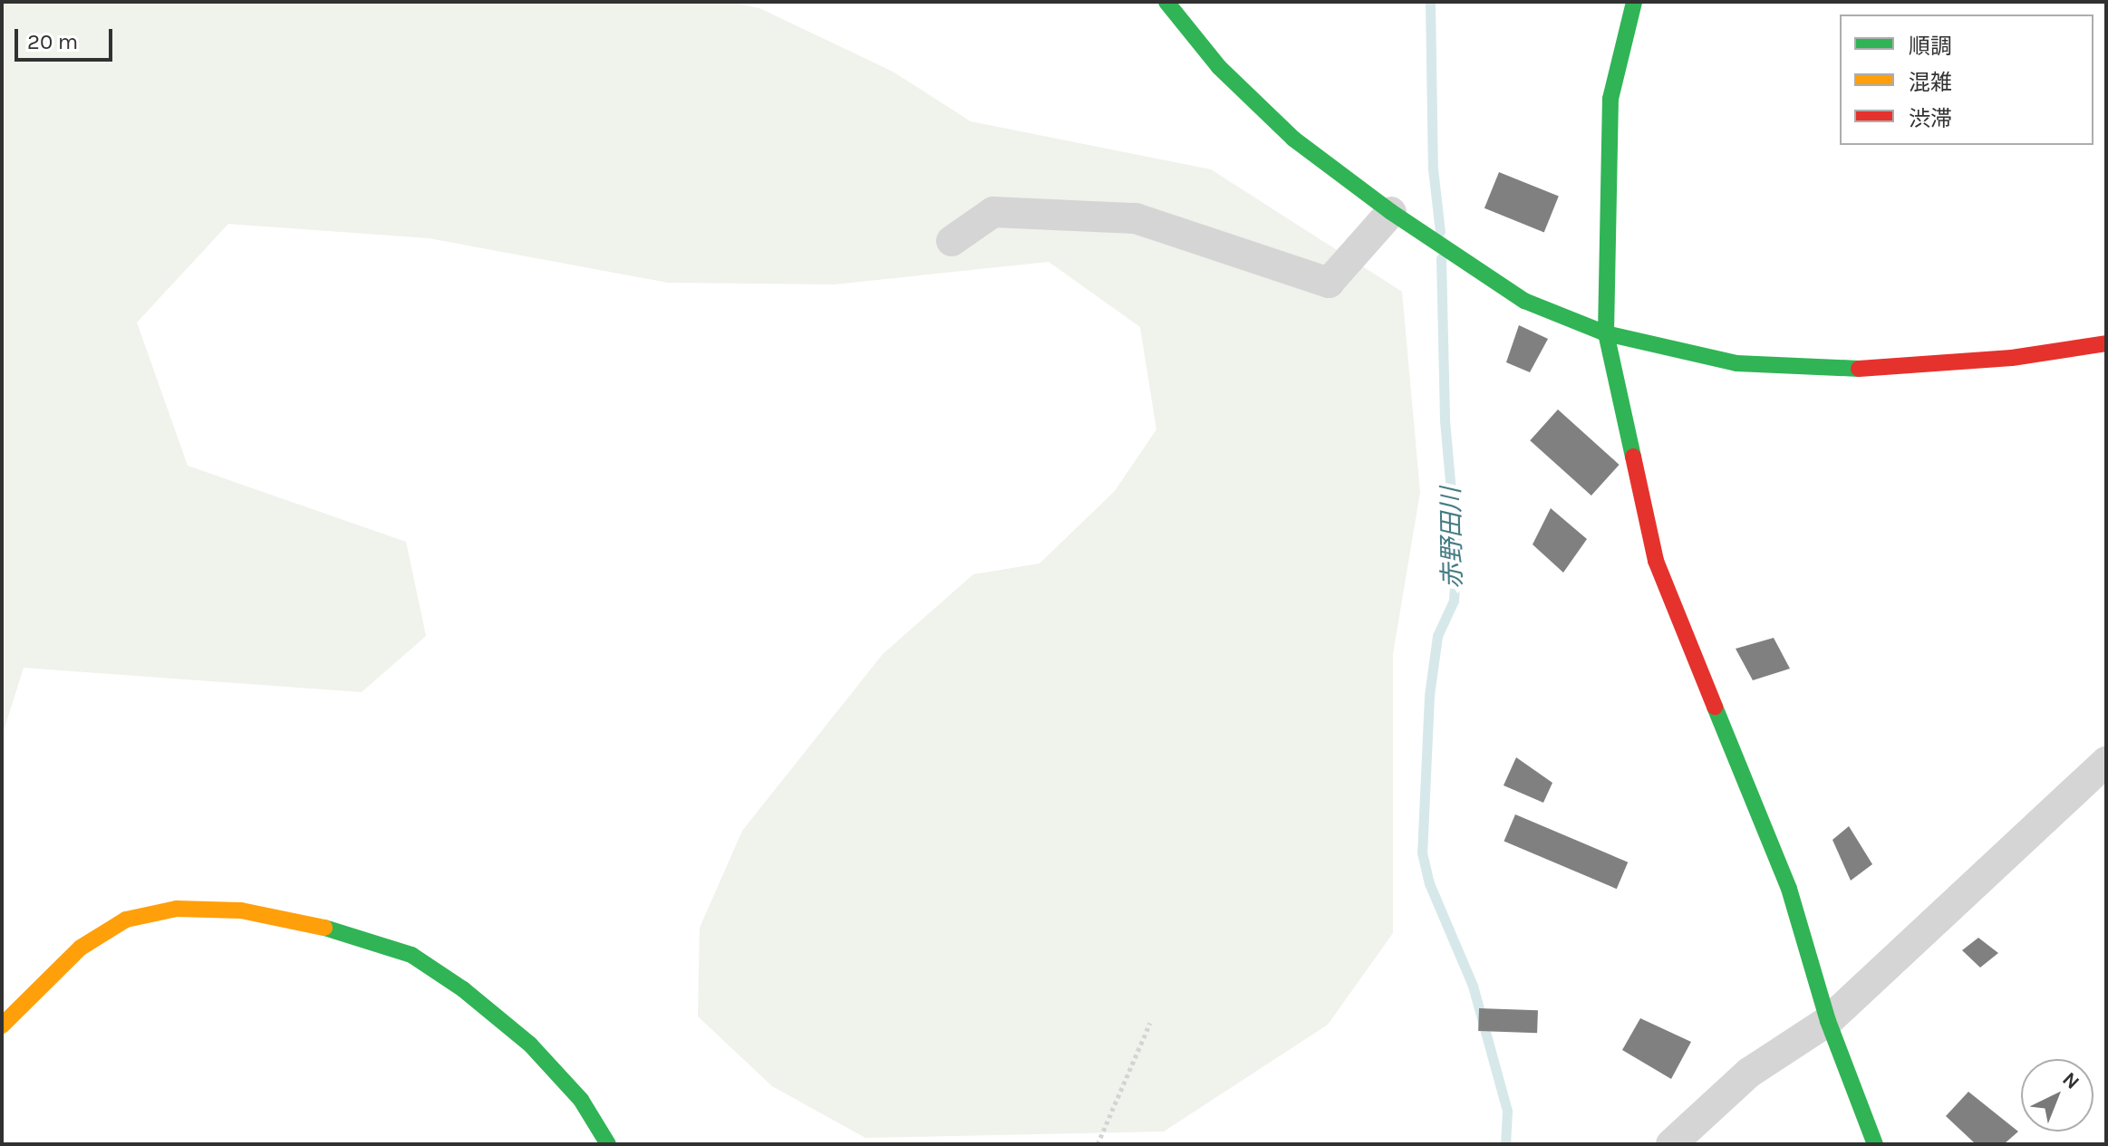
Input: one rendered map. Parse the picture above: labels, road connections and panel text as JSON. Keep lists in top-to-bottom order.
{
  "water": ["赤野田川"],
  "legend": ["順調", "混雑", "渋滞"],
  "scale_bar": "20 m",
  "north": "top right"
}
